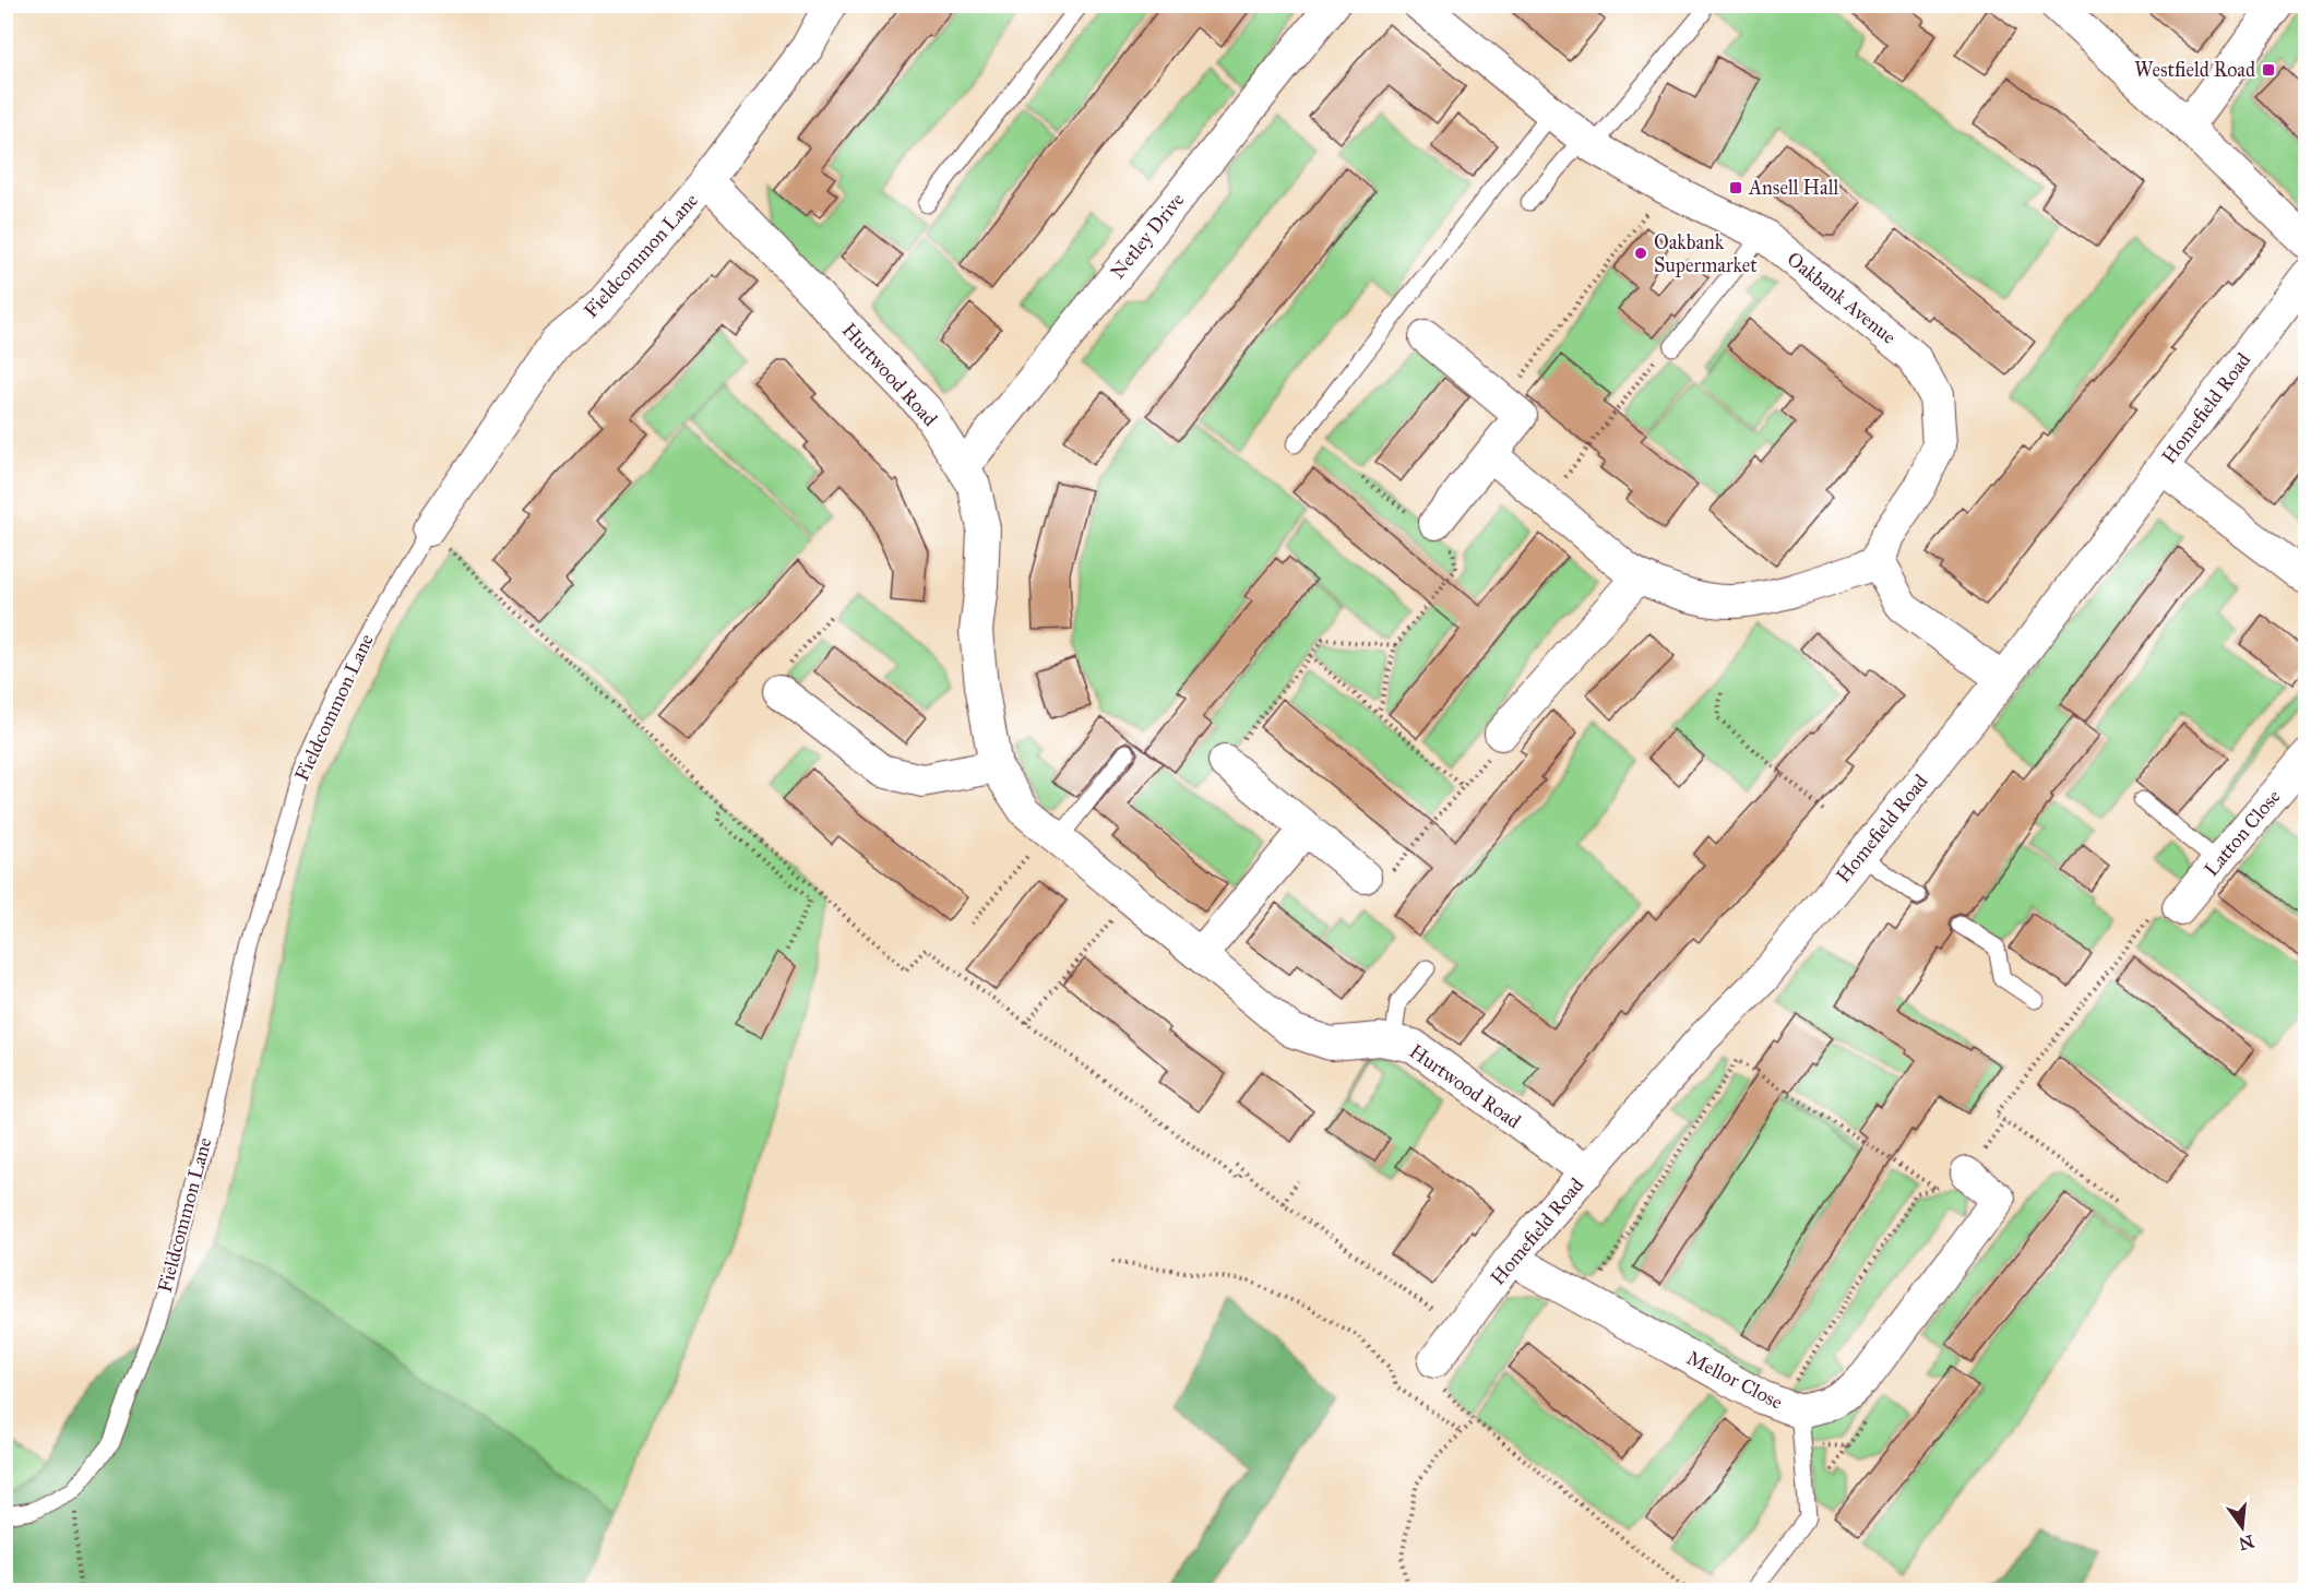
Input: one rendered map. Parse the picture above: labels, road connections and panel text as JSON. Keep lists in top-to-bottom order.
{
  "streets": {
    "street": [
      "Netley Drive",
      "Fieldcommon Lane",
      "Oakbank Avenue",
      "Hurtwood Road",
      "Homefield Road",
      "Latton Close",
      "Mellor Close"
    ]
  },
  "crossings": [
    ["Netley Drive", "Hurtwood Road"],
    ["Fieldcommon Lane", "Hurtwood Road"],
    ["Hurtwood Road", "Homefield Road"],
    ["Homefield Road", "Mellor Close"]
  ],
  "places": {
    "transit": ["Westfield Road", "Ansell Hall"],
    "other": ["Oakbank Supermarket"]
  },
  "north": "bottom"
}
